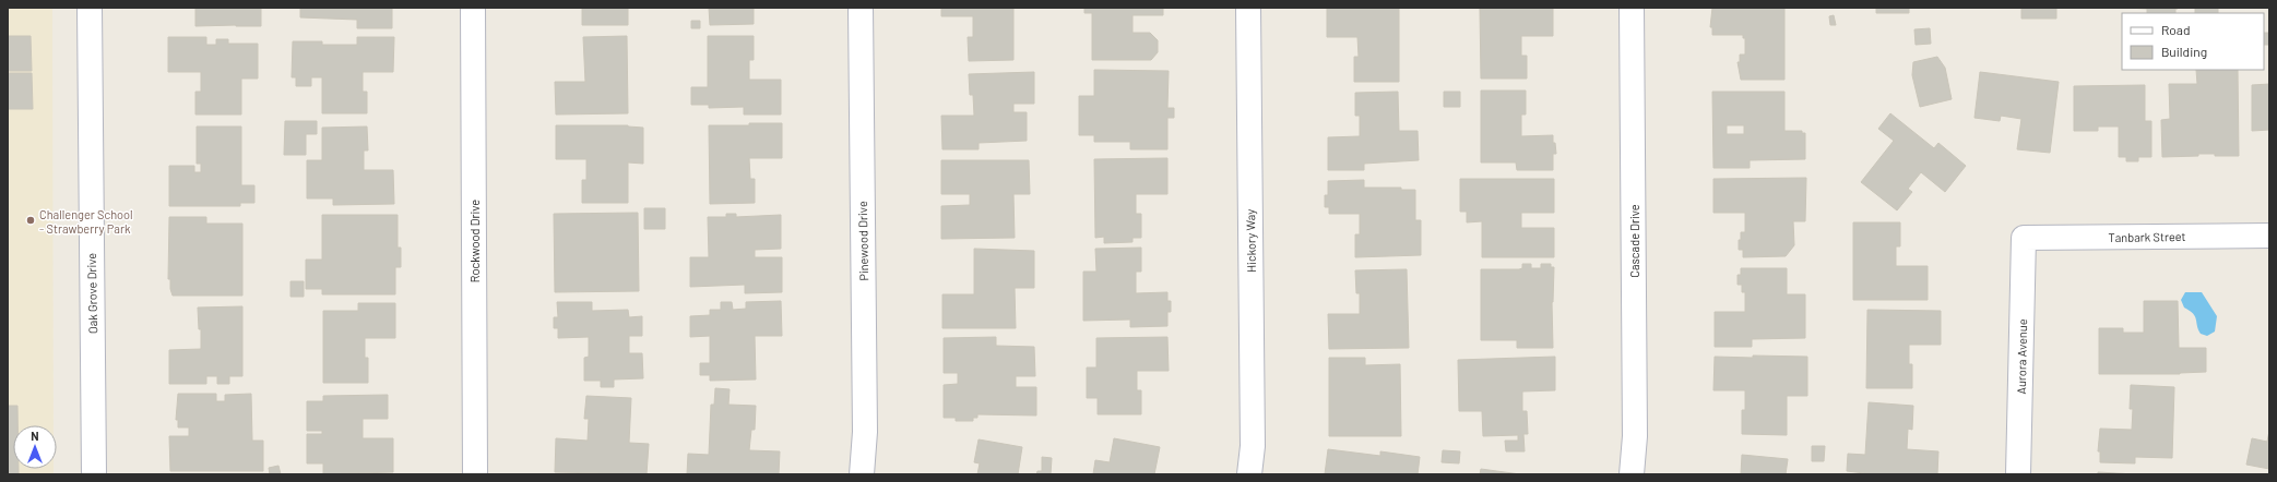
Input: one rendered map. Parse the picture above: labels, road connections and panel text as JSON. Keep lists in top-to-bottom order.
{
  "streets": {
    "street": [
      "Tanbark Street",
      "Rockwood Drive",
      "Pinewood Drive",
      "Hickory Way",
      "Cascade Drive",
      "Oak Grove Drive",
      "Aurora Avenue"
    ]
  },
  "crossings": [
    ["Tanbark Street", "Aurora Avenue"]
  ],
  "places": ["Challenger School - Strawberry Park"],
  "legend": ["Road", "Building"],
  "north": "top"
}
